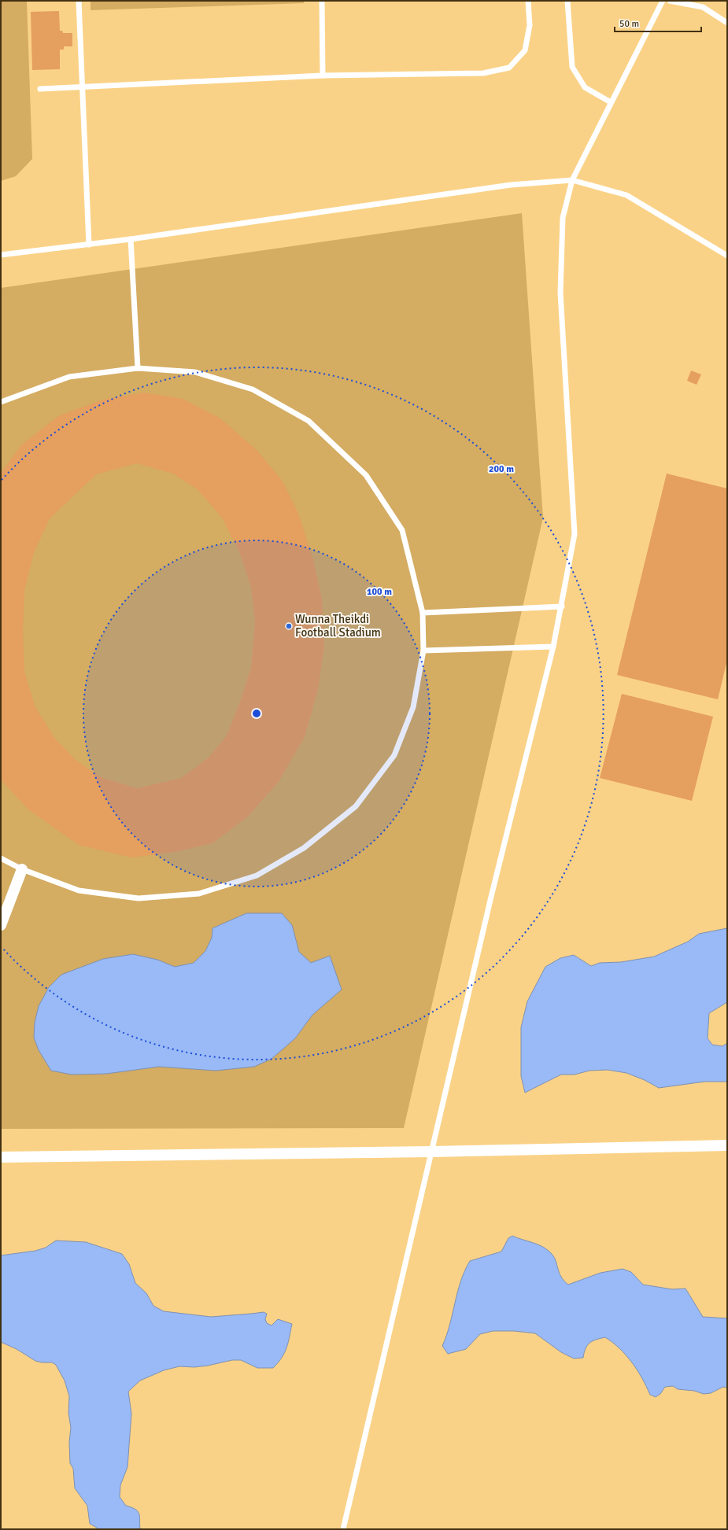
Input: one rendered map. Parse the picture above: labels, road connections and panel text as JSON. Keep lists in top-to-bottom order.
{
  "places": ["Wunna Theikdi Football Stadium"],
  "scale_bar": "50 m",
  "rings": ["200 m", "100 m"]
}
